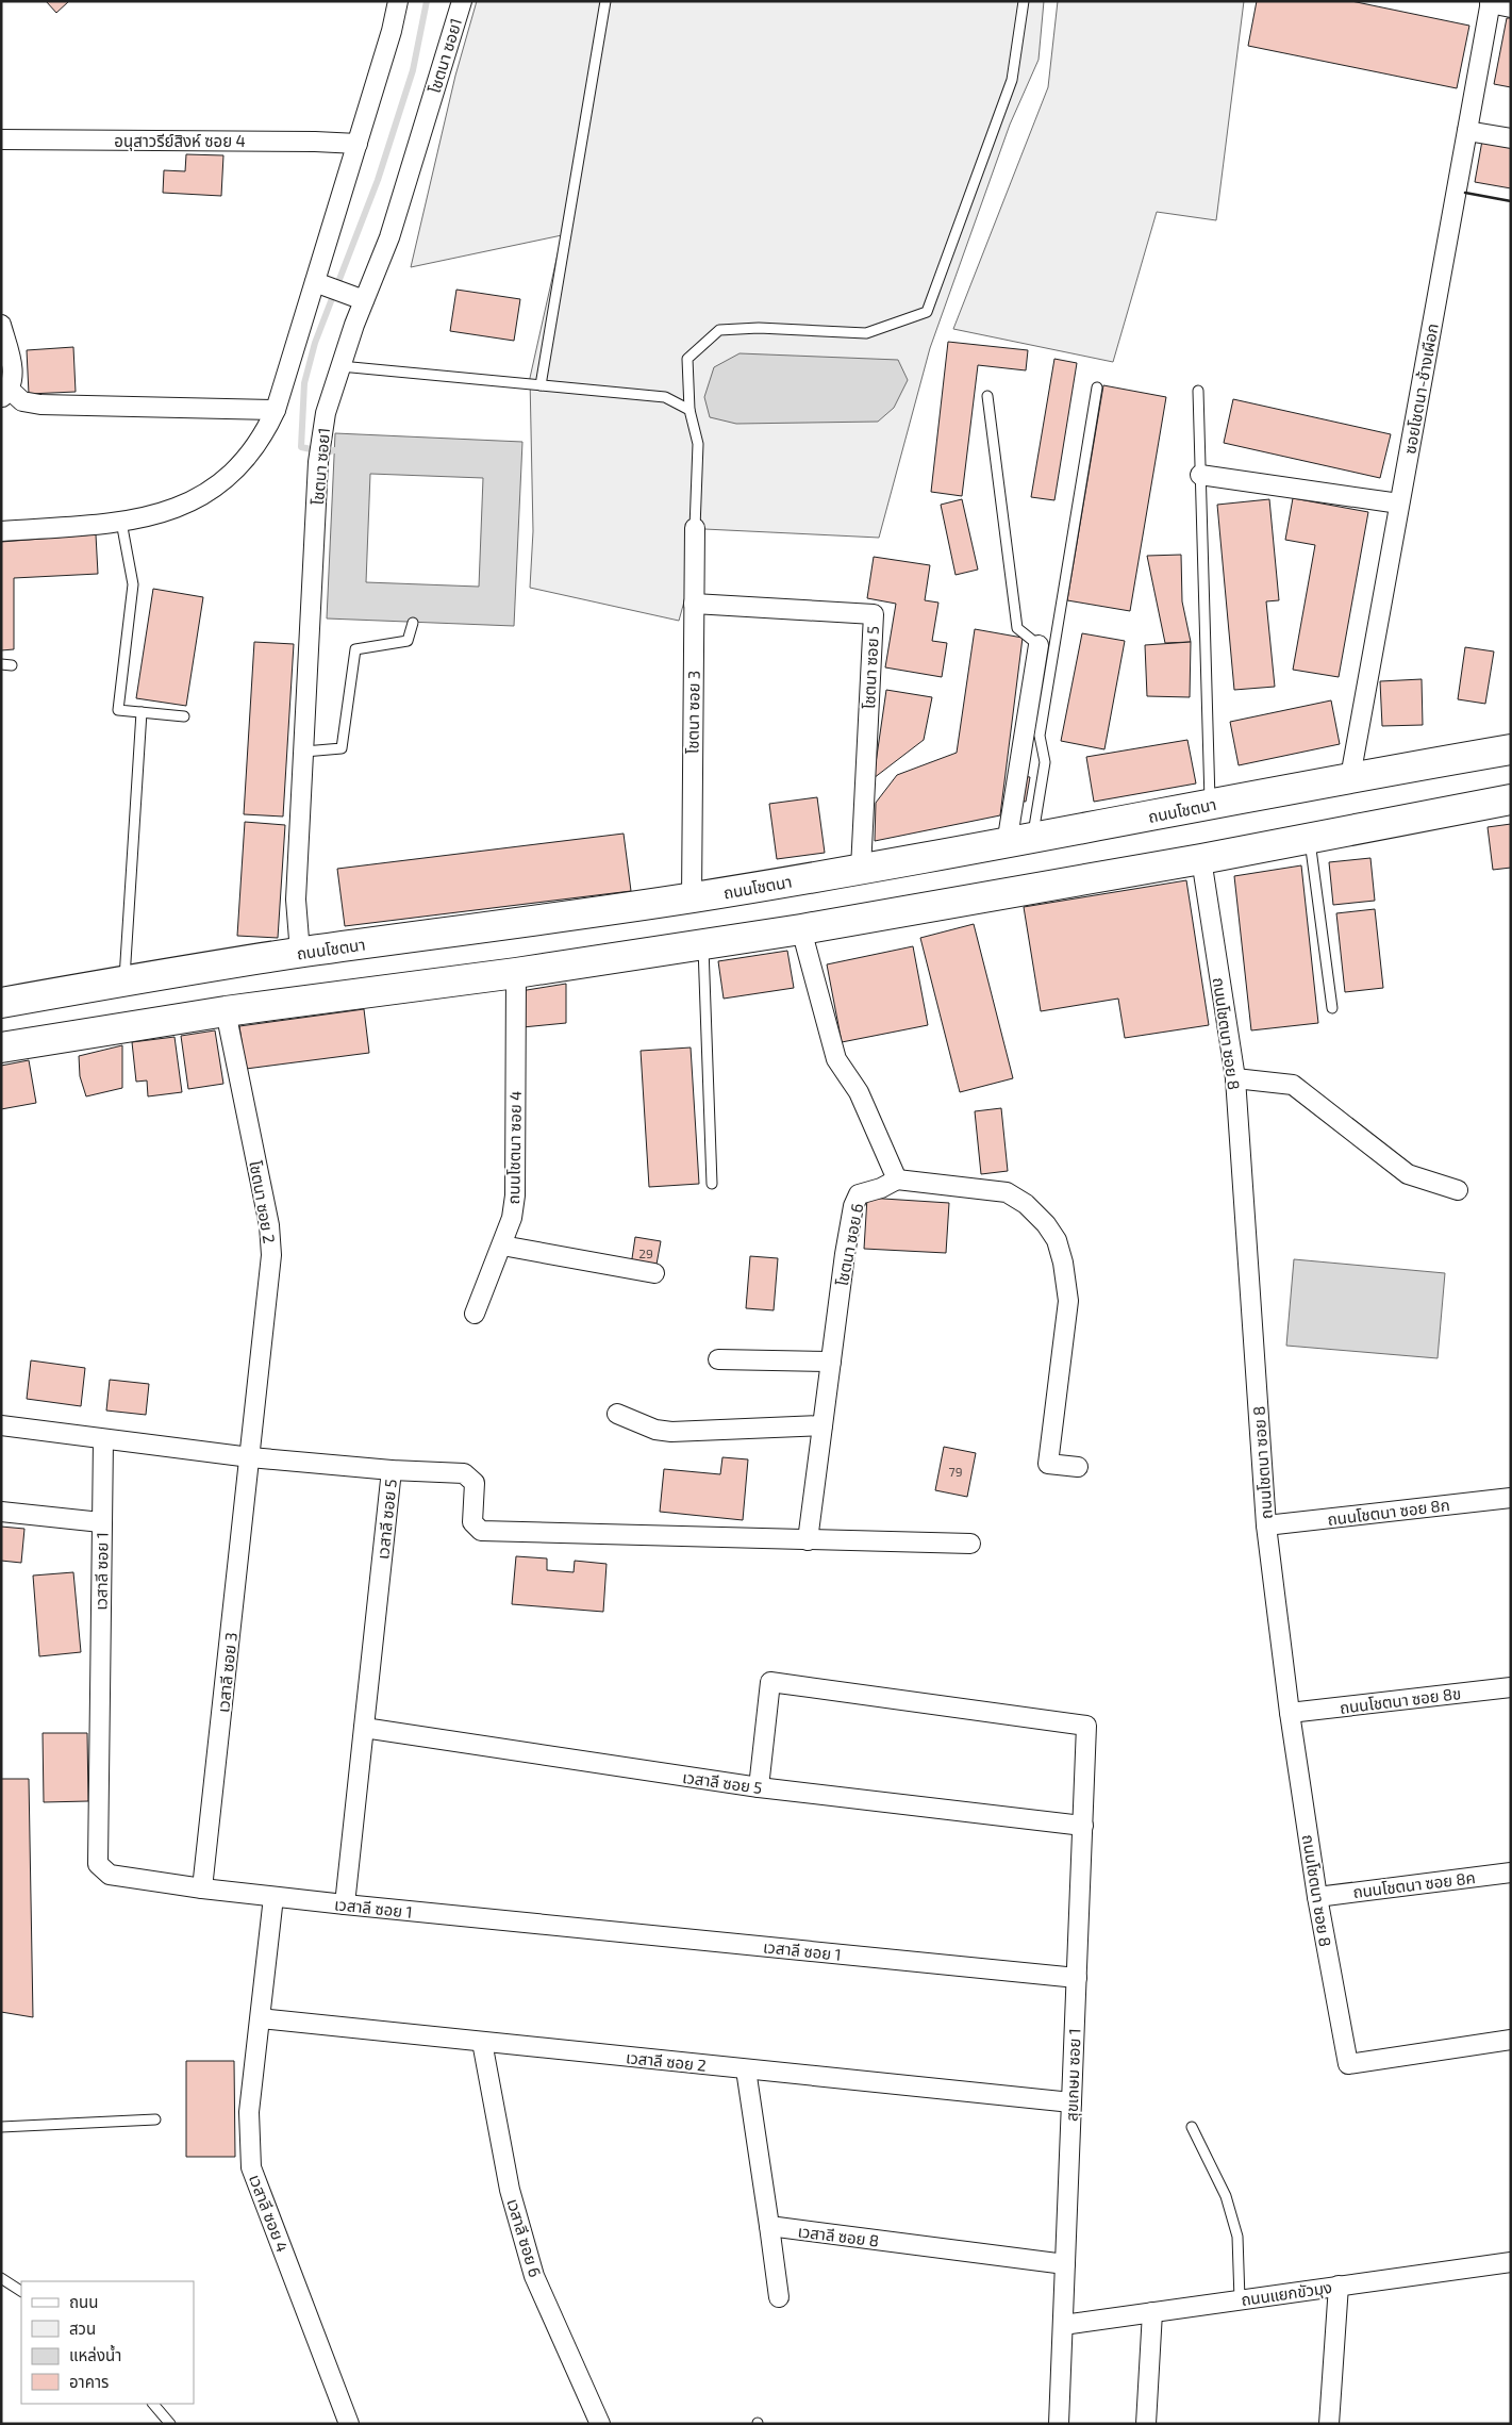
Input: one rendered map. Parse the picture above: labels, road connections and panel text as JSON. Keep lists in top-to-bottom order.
{
  "streets": {
    "main road": ["ถนนโชตนา"],
    "street": [
      "โชตนา ซอย1",
      "อนุสาวรีย์สิงห์ ซอย 4",
      "ซอยโชตนา-ช้างเผือก",
      "โชตนา ซอย 5",
      "โชตนา ซอย 3",
      "ถนนโชตนา ซอย 8",
      "ถนนโชตนา ซอย 4",
      "โชตนา ซอย 2",
      "โชตนา ซอย 6",
      "ถนนโชตนา ซอย 8ก",
      "เวสาลี ซอย 5",
      "เวสาลี ซอย 1",
      "เวสาลี ซอย 3",
      "ถนนโชตนา ซอย 8ข",
      "ถนนโชตนา ซอย 8ค",
      "เวสาลี ซอย 2",
      "สุขเกษม ซอย 1",
      "เวสาลี ซอย 4",
      "เวสาลี ซอย 8",
      "เวสาลี ซอย 6",
      "ถนนแยกขัวมุง"
    ]
  },
  "crossings": [
    ["โชตนา ซอย1", "ถนนโชตนา"],
    ["ซอยโชตนา-ช้างเผือก", "ถนนโชตนา"],
    ["โชตนา ซอย 5", "โชตนา ซอย 3"],
    ["โชตนา ซอย 5", "ถนนโชตนา"],
    ["โชตนา ซอย 3", "ถนนโชตนา"],
    ["ถนนโชตนา ซอย 8", "ถนนโชตนา ซอย 8ก"],
    ["ถนนโชตนา ซอย 8", "ถนนโชตนา ซอย 8ข"],
    ["ถนนโชตนา ซอย 8", "ถนนโชตนา ซอย 8ค"],
    ["โชตนา ซอย 2", "เวสาลี ซอย 3"],
    ["เวสาลี ซอย 5", "เวสาลี ซอย 1"],
    ["เวสาลี ซอย 5", "สุขเกษม ซอย 1"],
    ["เวสาลี ซอย 1", "เวสาลี ซอย 3"],
    ["เวสาลี ซอย 1", "สุขเกษม ซอย 1"],
    ["เวสาลี ซอย 1", "เวสาลี ซอย 4"],
    ["เวสาลี ซอย 2", "สุขเกษม ซอย 1"],
    ["เวสาลี ซอย 2", "เวสาลี ซอย 4"],
    ["เวสาลี ซอย 2", "เวสาลี ซอย 6"],
    ["สุขเกษม ซอย 1", "เวสาลี ซอย 8"],
    ["สุขเกษม ซอย 1", "ถนนแยกขัวมุง"]
  ],
  "house_numbers": ["29", "79"],
  "legend": [
    "ถนน",
    "สวน",
    "แหล่งน้ำ",
    "อาคาร"
  ]
}
